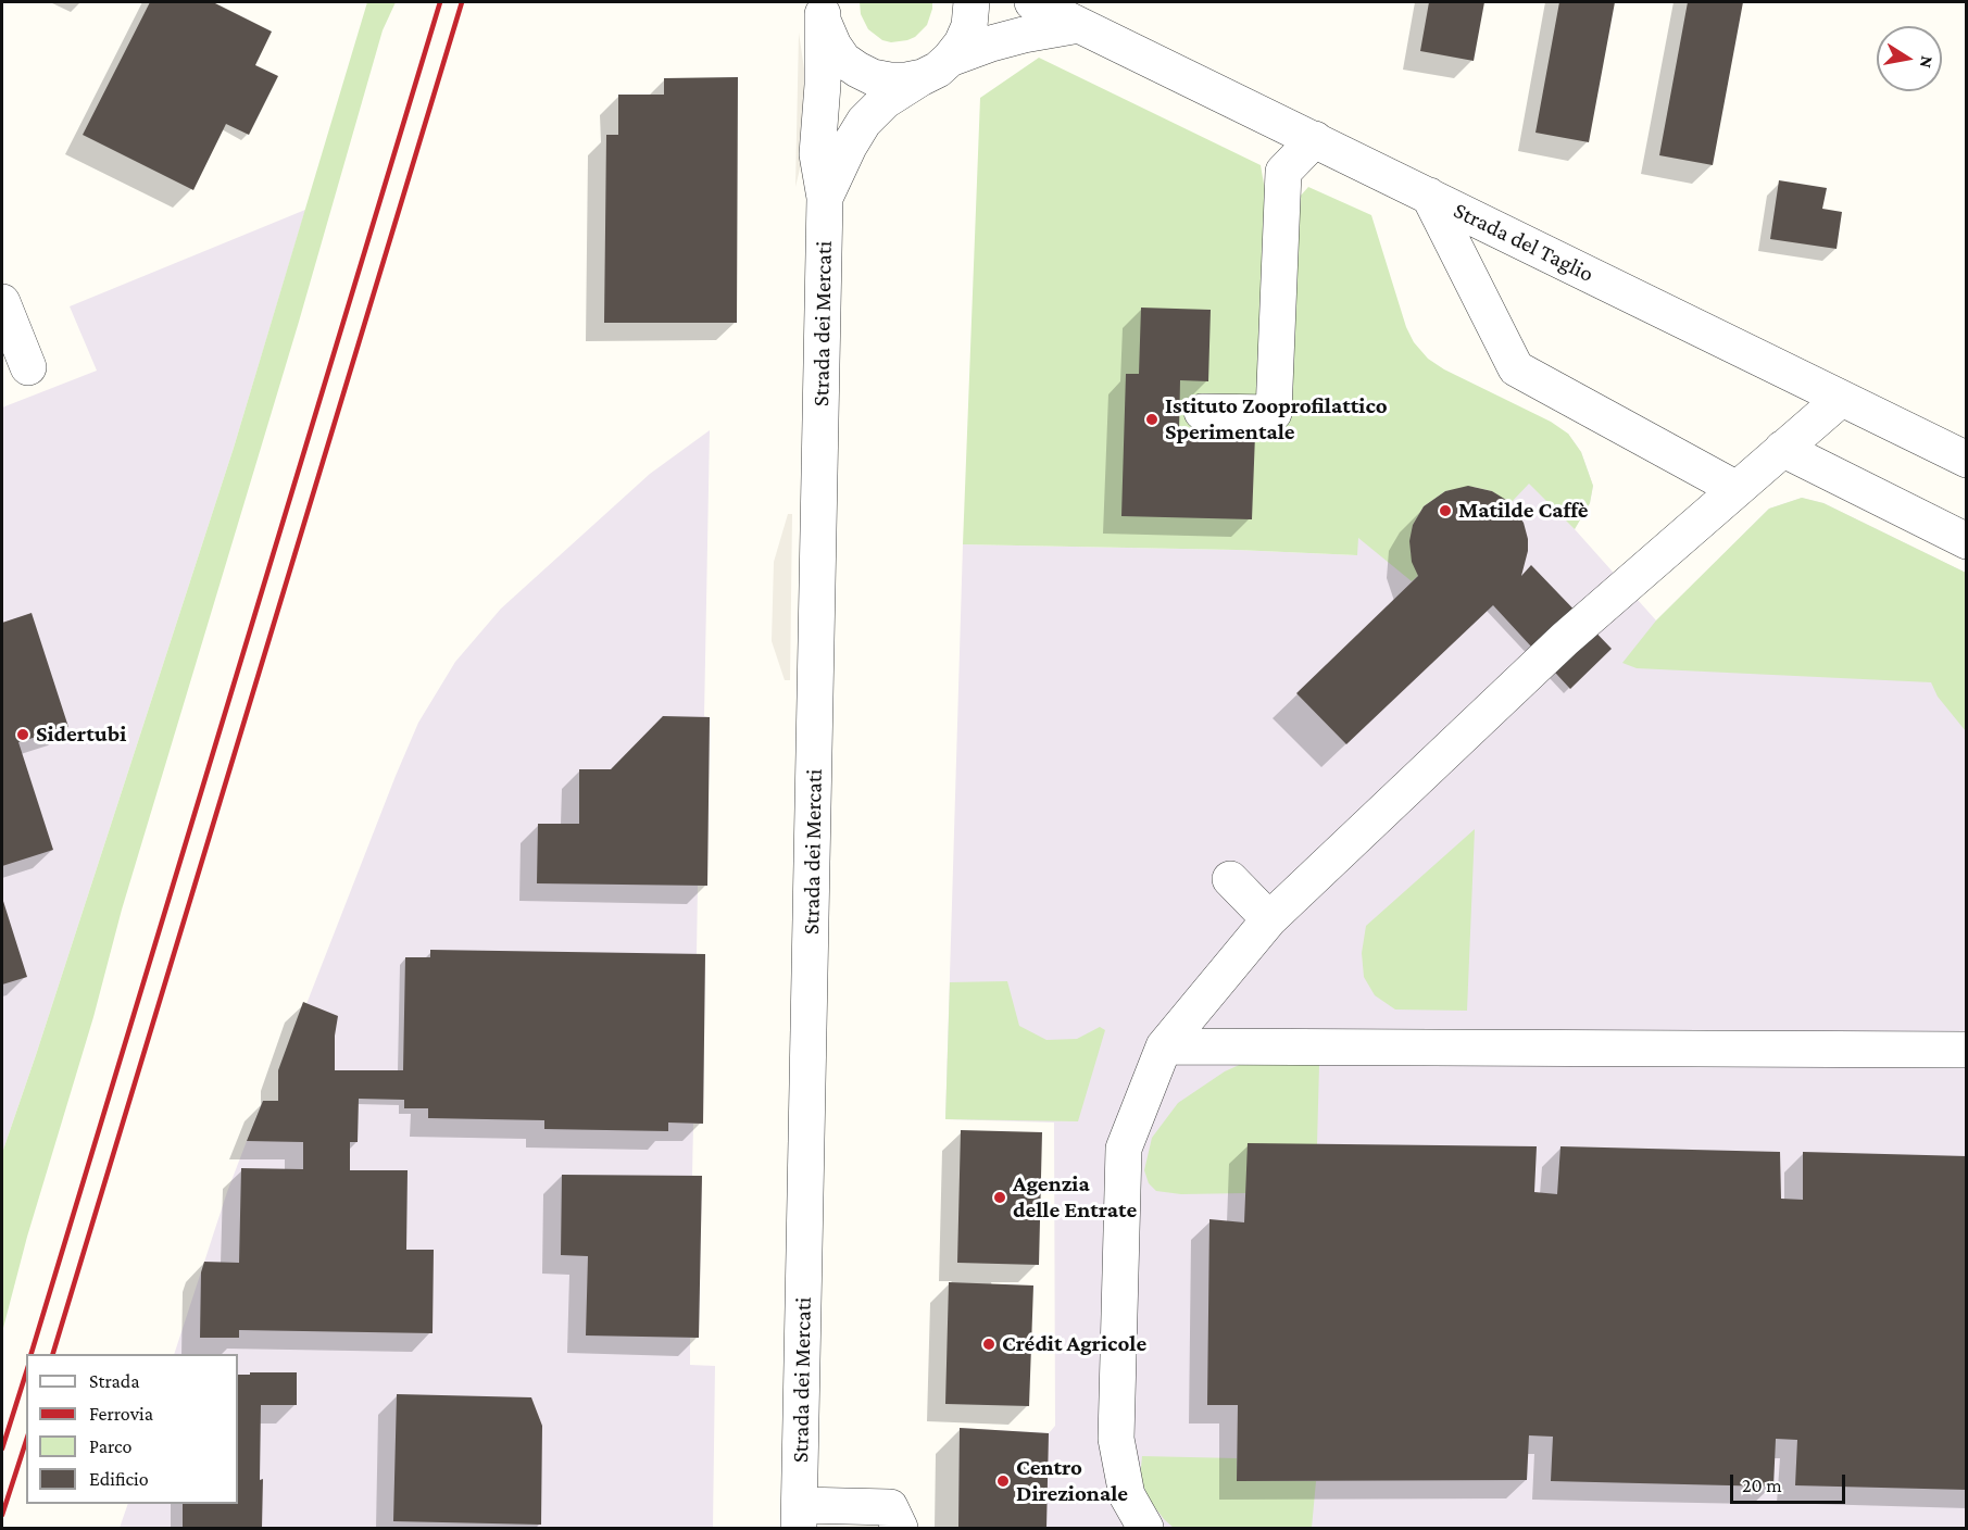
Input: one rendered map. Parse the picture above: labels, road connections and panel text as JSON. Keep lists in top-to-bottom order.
{
  "streets": {
    "street": ["Strada del Taglio", "Strada dei Mercati"]
  },
  "places": [
    "Istituto Zooprofilattico Sperimentale",
    "Matilde Caffè",
    "Sidertubi",
    "Agenzia delle Entrate",
    "Crédit Agricole",
    "Centro Direzionale"
  ],
  "legend": [
    "Strada",
    "Ferrovia",
    "Parco",
    "Edificio"
  ],
  "scale_bar": "20 m",
  "north": "right"
}
